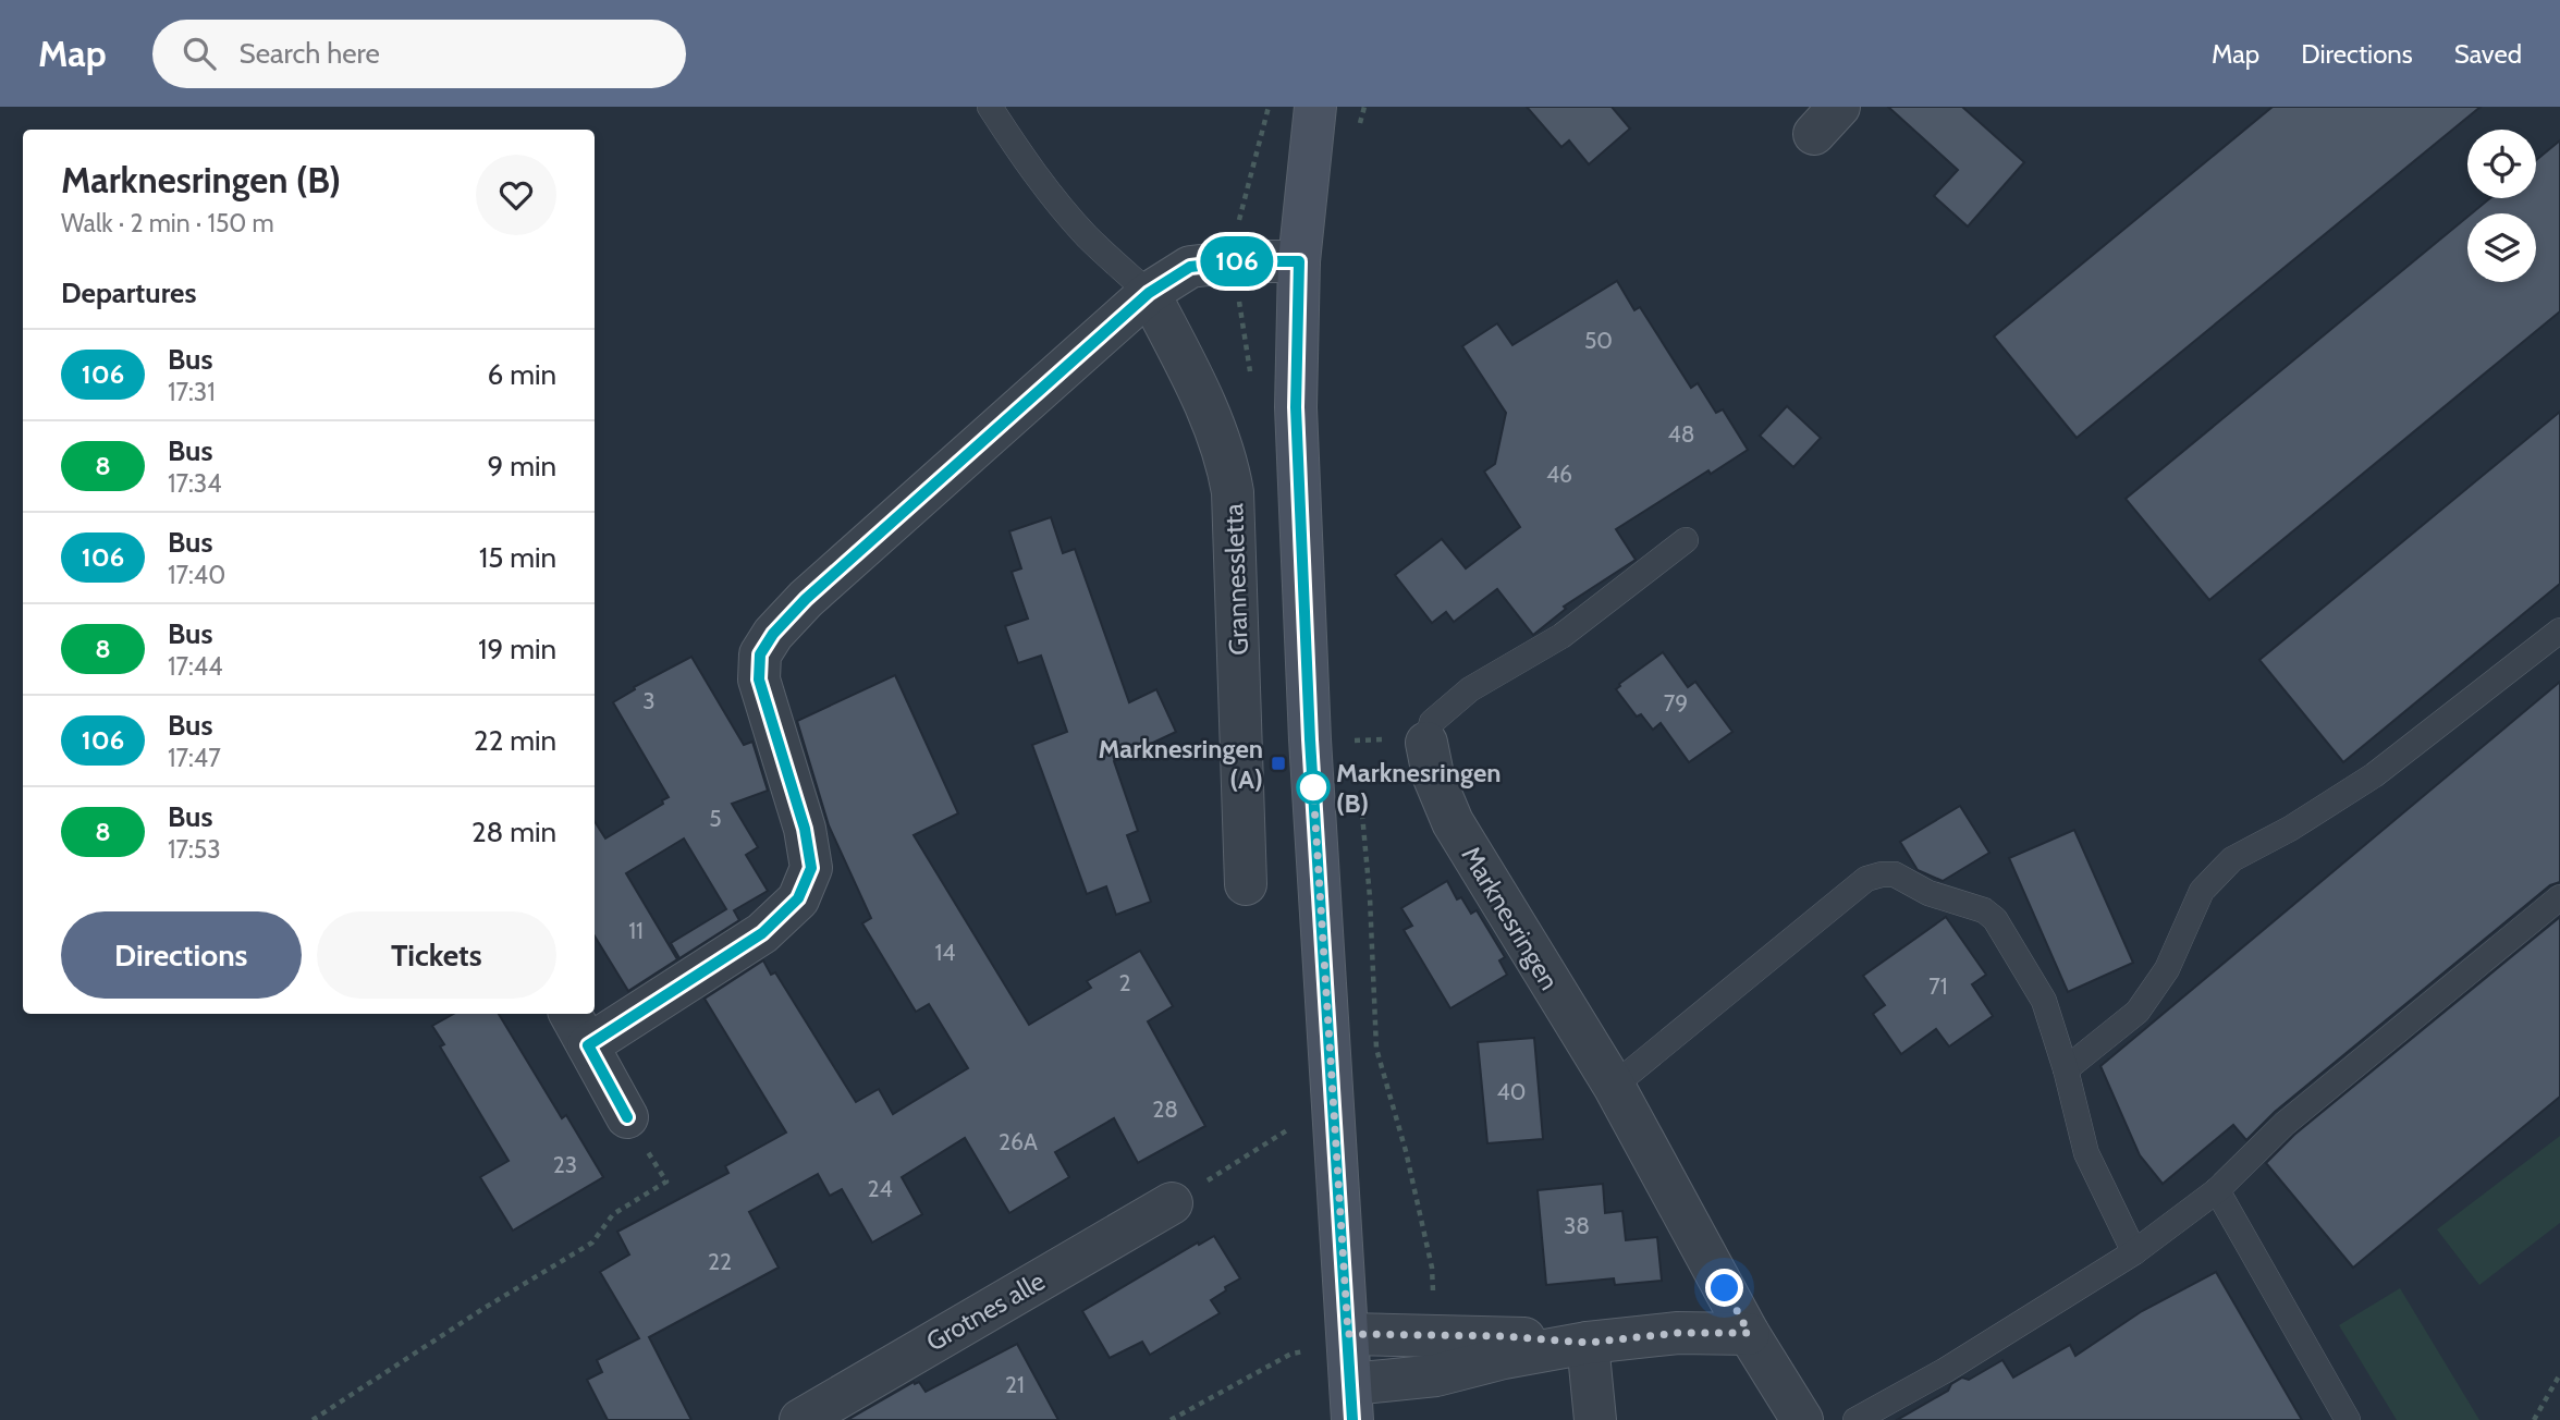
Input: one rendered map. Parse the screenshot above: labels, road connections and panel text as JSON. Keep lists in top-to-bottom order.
{
  "streets": {
    "street": ["Grannessletta", "Marknesringen", "Grotnes alle"]
  },
  "places": {
    "transit": ["Marknesringen (A)"],
    "other": ["Marknesringen (B)"]
  },
  "lines": ["bus line 106"],
  "house_numbers": [
    "50",
    "48",
    "46",
    "3",
    "79",
    "5",
    "11",
    "14",
    "2",
    "71",
    "40",
    "28",
    "26A",
    "23",
    "24",
    "38",
    "22",
    "21"
  ],
  "page": {
    "header": "Map",
    "search": "Search here",
    "nav": ["Map", "Directions", "Saved"],
    "on_map": "106",
    "heading": [
      ["Marknesringen (B)", "Walk · 2 min · 150 m"],
      "Departures"
    ],
    "list": [
      {
        "mark": "106",
        "name": "Bus",
        "note": "17:31",
        "value": "6 min"
      },
      {
        "mark": "8",
        "name": "Bus",
        "note": "17:34",
        "value": "9 min"
      },
      {
        "mark": "106",
        "name": "Bus",
        "note": "17:40",
        "value": "15 min"
      },
      {
        "mark": "8",
        "name": "Bus",
        "note": "17:44",
        "value": "19 min"
      },
      {
        "mark": "106",
        "name": "Bus",
        "note": "17:47",
        "value": "22 min"
      },
      {
        "mark": "8",
        "name": "Bus",
        "note": "17:53",
        "value": "28 min"
      }
    ],
    "buttons": ["Directions", "Tickets"]
  }
}
